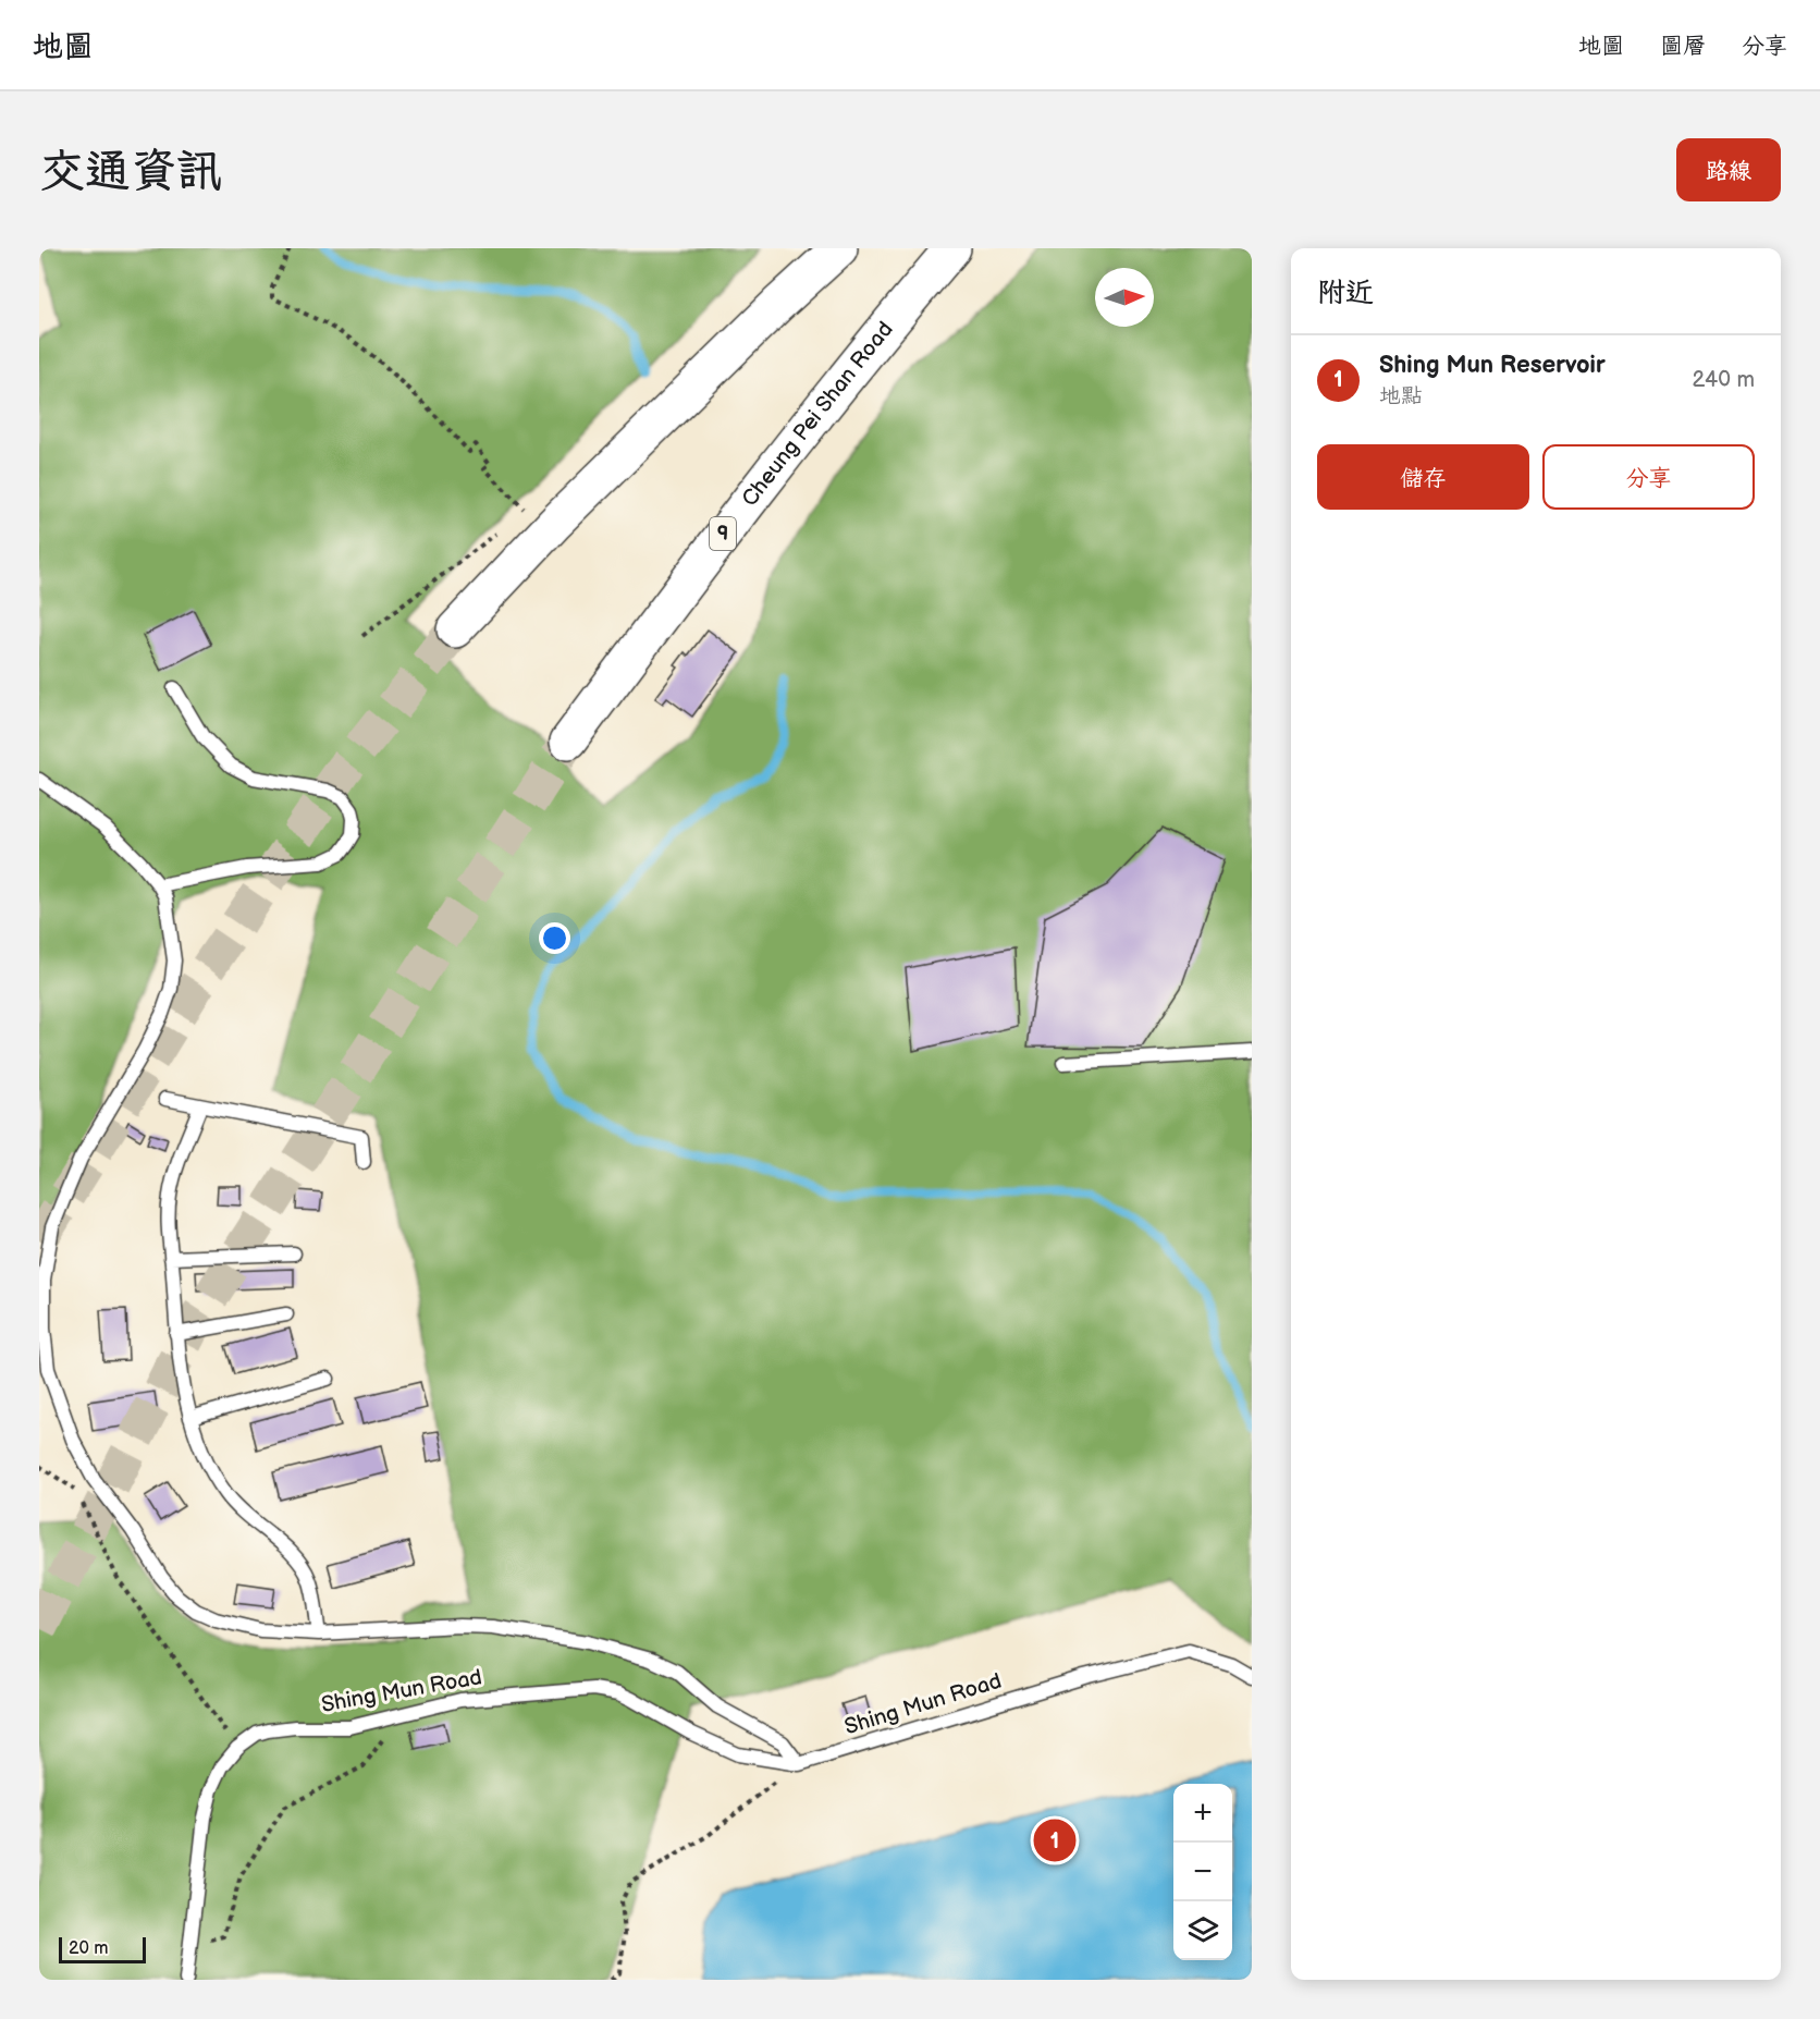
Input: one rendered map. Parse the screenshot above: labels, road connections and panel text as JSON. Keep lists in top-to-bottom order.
{
  "streets": {
    "highway": ["Cheung Pei Shan Road", "9"],
    "lane": ["Shing Mun Road"]
  },
  "scale_bar": "20 m",
  "north": "right",
  "page": {
    "header": "地圖",
    "nav": ["地圖", "圖層", "分享"],
    "buttons": [
      "路線",
      ["儲存", "分享"]
    ],
    "title": "交通資訊",
    "heading": "附近",
    "list": [
      {
        "mark": "1",
        "name": "Shing Mun Reservoir",
        "note": "地點",
        "value": "240 m"
      }
    ],
    "map_buttons": ["+", "−"],
    "pins": "1",
    "scale": "20 m"
  }
}
